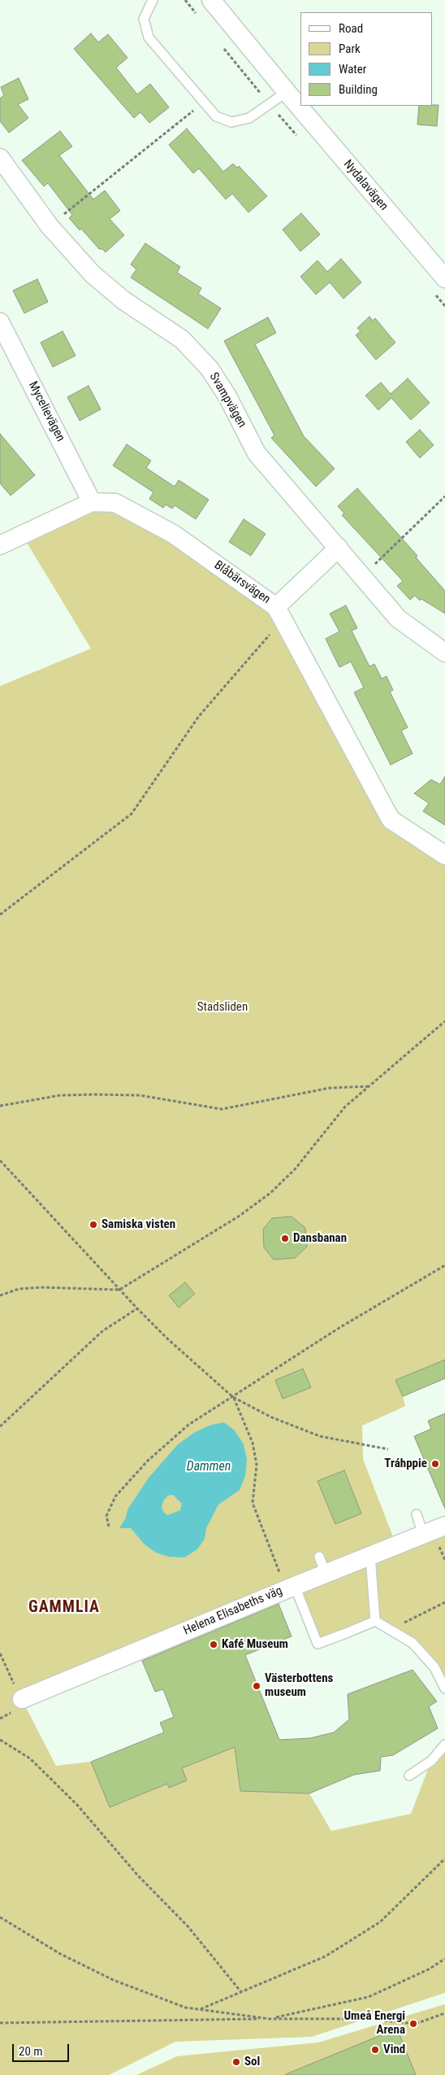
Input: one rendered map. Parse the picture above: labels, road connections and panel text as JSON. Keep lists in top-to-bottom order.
{
  "streets": {
    "street": [
      "Nydalavägen",
      "Svampvägen",
      "Mycelievägen",
      "Blåbärsvägen",
      "Helena Elisabeths väg"
    ]
  },
  "crossings": [
    ["Mycelievägen", "Blåbärsvägen"]
  ],
  "districts": ["GAMMLIA"],
  "water": ["Dammen"],
  "parks": ["Stadsliden"],
  "places": [
    "Samiska visten",
    "Dansbanan",
    "Tráhppie",
    "Kafé Museum",
    "Västerbottens museum",
    "Umeå Energi Arena",
    "Vind",
    "Sol"
  ],
  "legend": [
    "Road",
    "Park",
    "Water",
    "Building"
  ],
  "scale_bar": "20 m"
}
